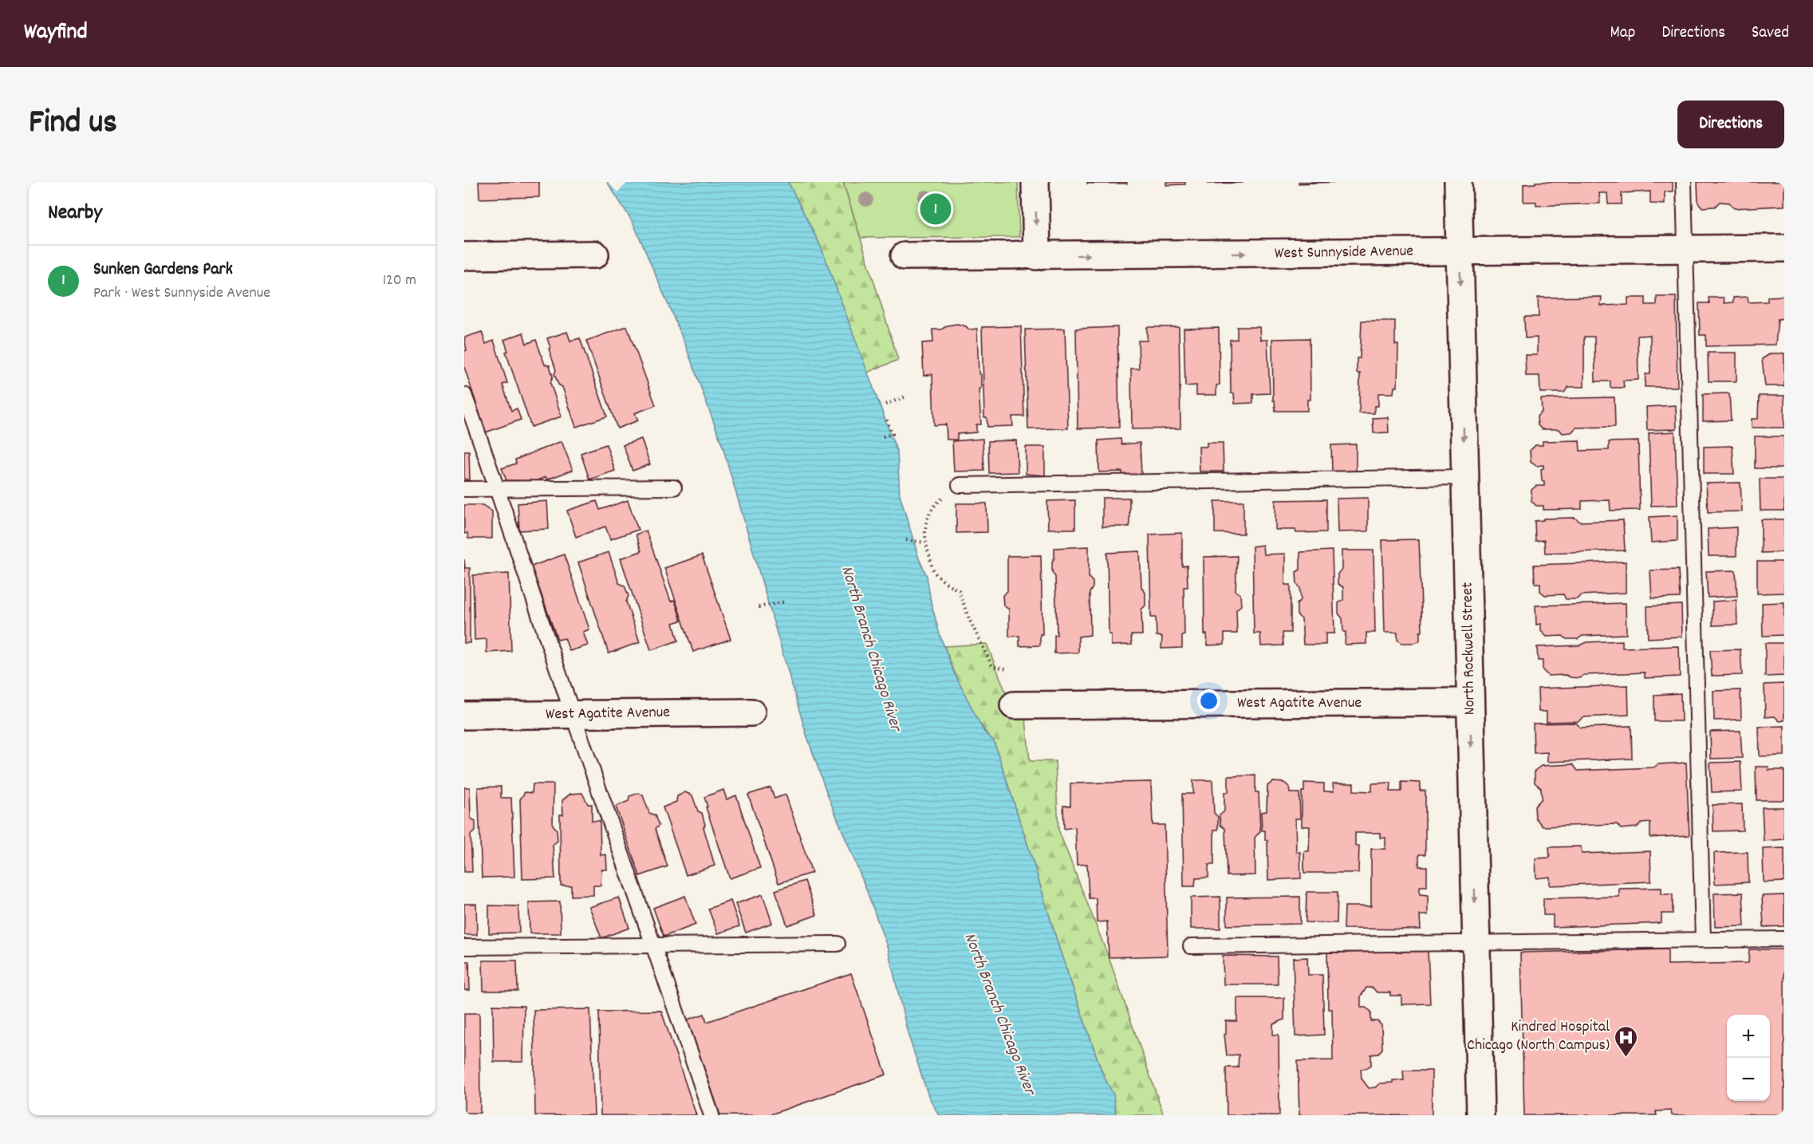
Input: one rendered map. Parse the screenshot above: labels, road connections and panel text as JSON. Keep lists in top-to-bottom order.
{
  "streets": {
    "street": ["West Sunnyside Avenue", "North Rockwell Street", "West Agatite Avenue"]
  },
  "crossings": [
    ["West Sunnyside Avenue", "North Rockwell Street"],
    ["North Rockwell Street", "West Agatite Avenue"]
  ],
  "one_way": ["West Sunnyside Avenue", "North Rockwell Street"],
  "water": ["North Branch Chicago River"],
  "places": {
    "hospital": ["Kindred Hospital Chicago (North Campus)"]
  },
  "page": {
    "header": "Wayfind",
    "nav": ["Map", "Directions", "Saved"],
    "title": "Find us",
    "buttons": "Directions",
    "heading": "Nearby",
    "pins": "1",
    "list": [
      {
        "mark": "1",
        "name": "Sunken Gardens Park",
        "note": "Park · West Sunnyside Avenue",
        "value": "120 m"
      }
    ],
    "map_buttons": ["+", "−"]
  }
}
